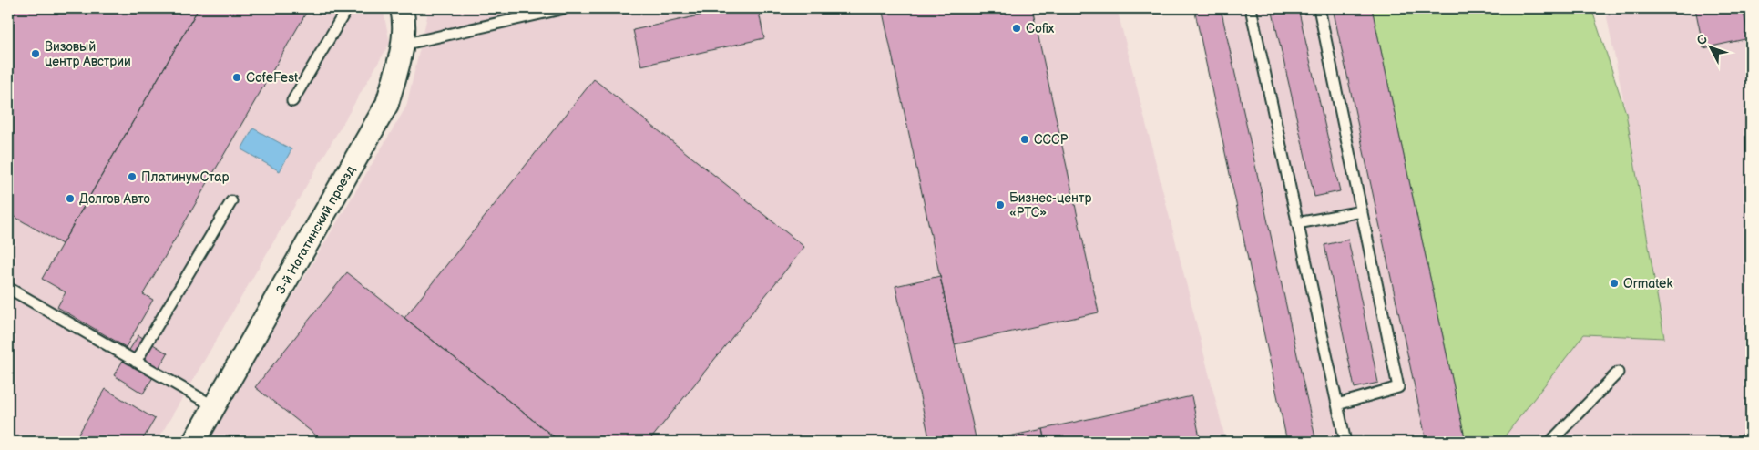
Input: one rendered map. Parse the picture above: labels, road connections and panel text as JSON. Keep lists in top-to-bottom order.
{
  "streets": {
    "street": ["3-й Нагатинский проезд"]
  },
  "places": [
    "Cofix",
    "Визовый центр Австрии",
    "CofeFest",
    "СССР",
    "ПлатинумСтар",
    "Долгов Авто",
    "Бизнес-центр «РТС»",
    "Ormatek"
  ],
  "north": "top left"
}
